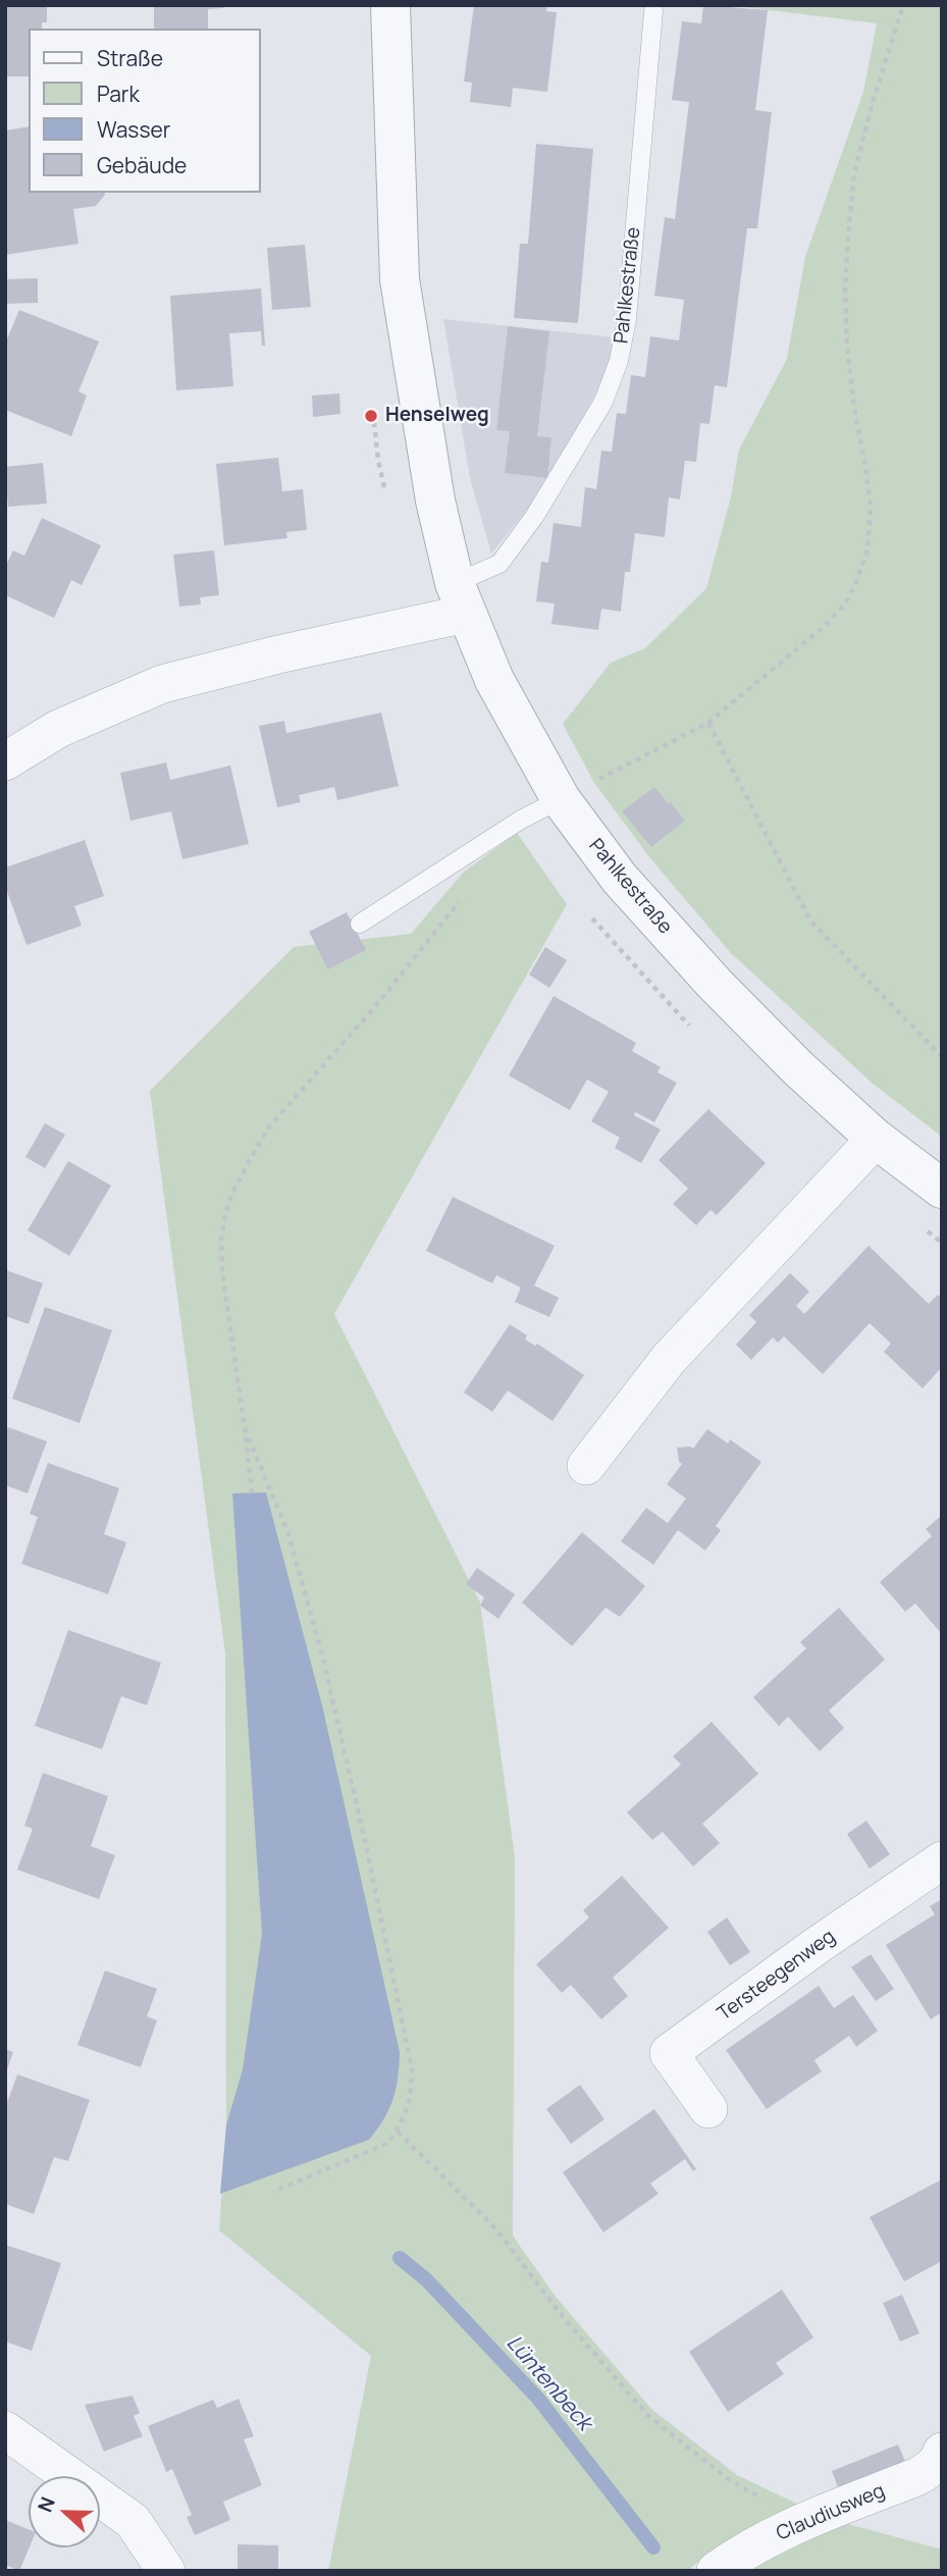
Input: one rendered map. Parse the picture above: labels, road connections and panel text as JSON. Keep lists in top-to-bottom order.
{
  "streets": {
    "street": ["Pahlkestraße", "Tersteegenweg", "Claudiusweg"]
  },
  "water": ["Lüntenbeck"],
  "places": ["Henselweg"],
  "legend": [
    "Straße",
    "Park",
    "Wasser",
    "Gebäude"
  ],
  "north": "left"
}
